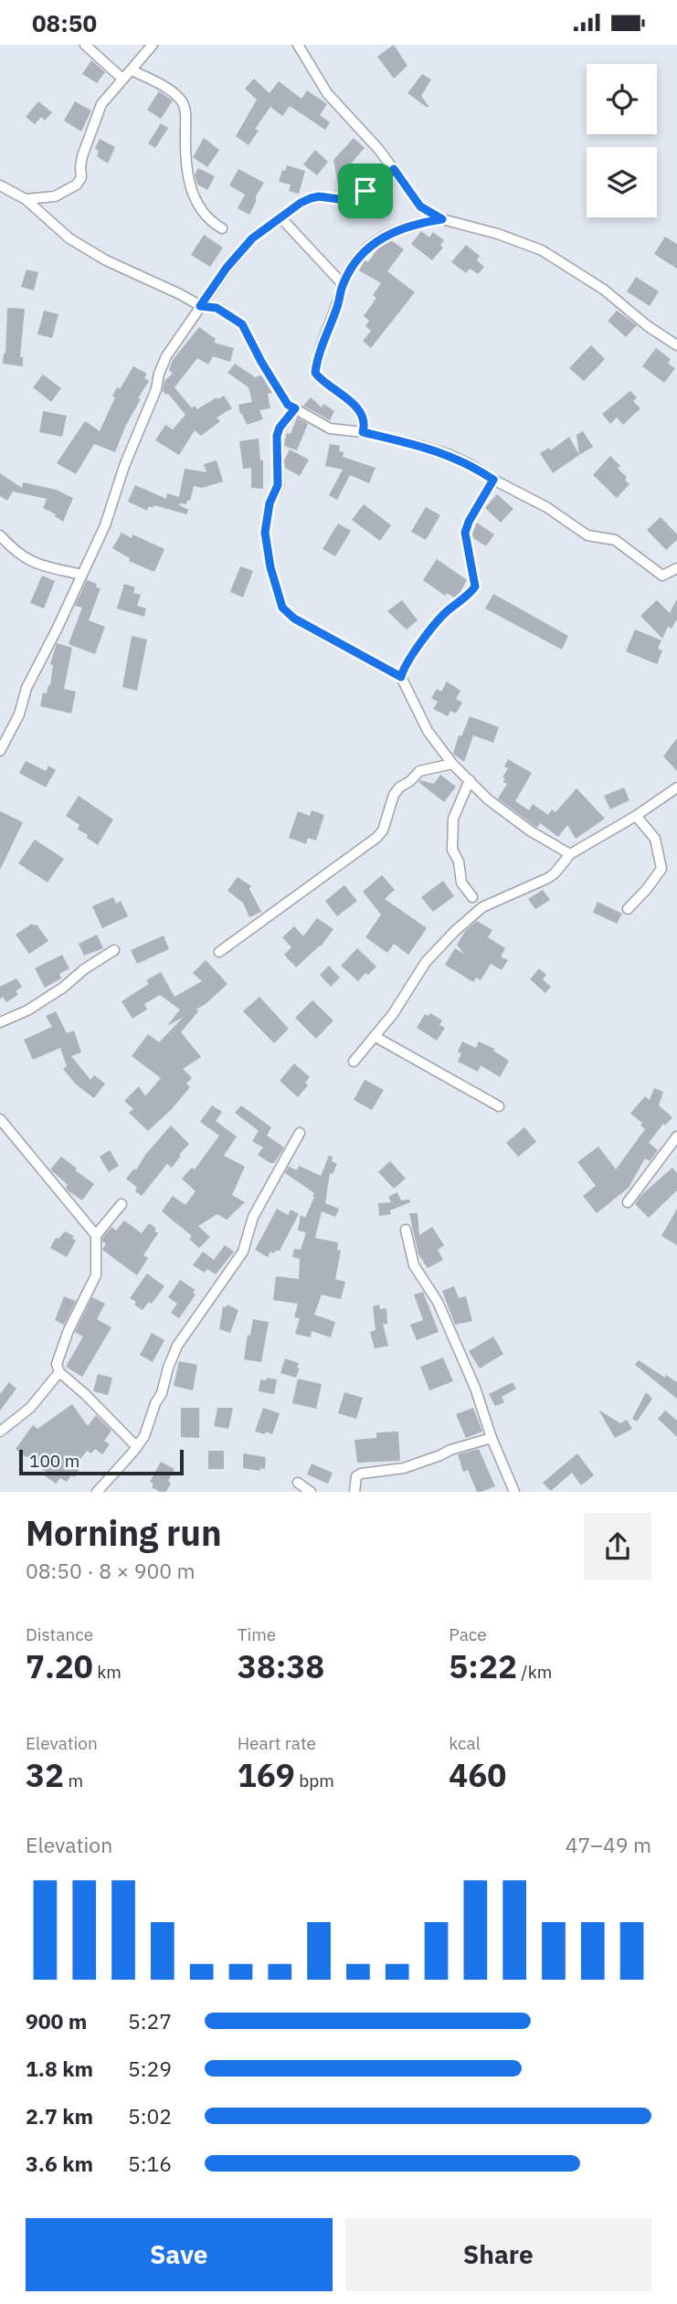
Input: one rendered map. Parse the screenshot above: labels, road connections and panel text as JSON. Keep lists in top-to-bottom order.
{
  "scale_bar": "100 m",
  "page": {
    "status": "08:50",
    "scale": "100 m",
    "heading": ["Morning run", "08:50 · 8 × 900 m"],
    "stats": [
      ["Distance", "7.20 km"],
      ["Time", "38:38"],
      ["Pace", "5:22 /km"],
      ["Elevation", "32 m"],
      ["Heart rate", "169 bpm"],
      ["kcal", "460"]
    ],
    "chart": ["Elevation", "47–49 m"],
    "list": [
      {
        "name": "900 m",
        "note": "5:27"
      },
      {
        "name": "1.8 km",
        "note": "5:29"
      },
      {
        "name": "2.7 km",
        "note": "5:02"
      },
      {
        "name": "3.6 km",
        "note": "5:16"
      }
    ],
    "buttons": ["Save", "Share"]
  }
}
